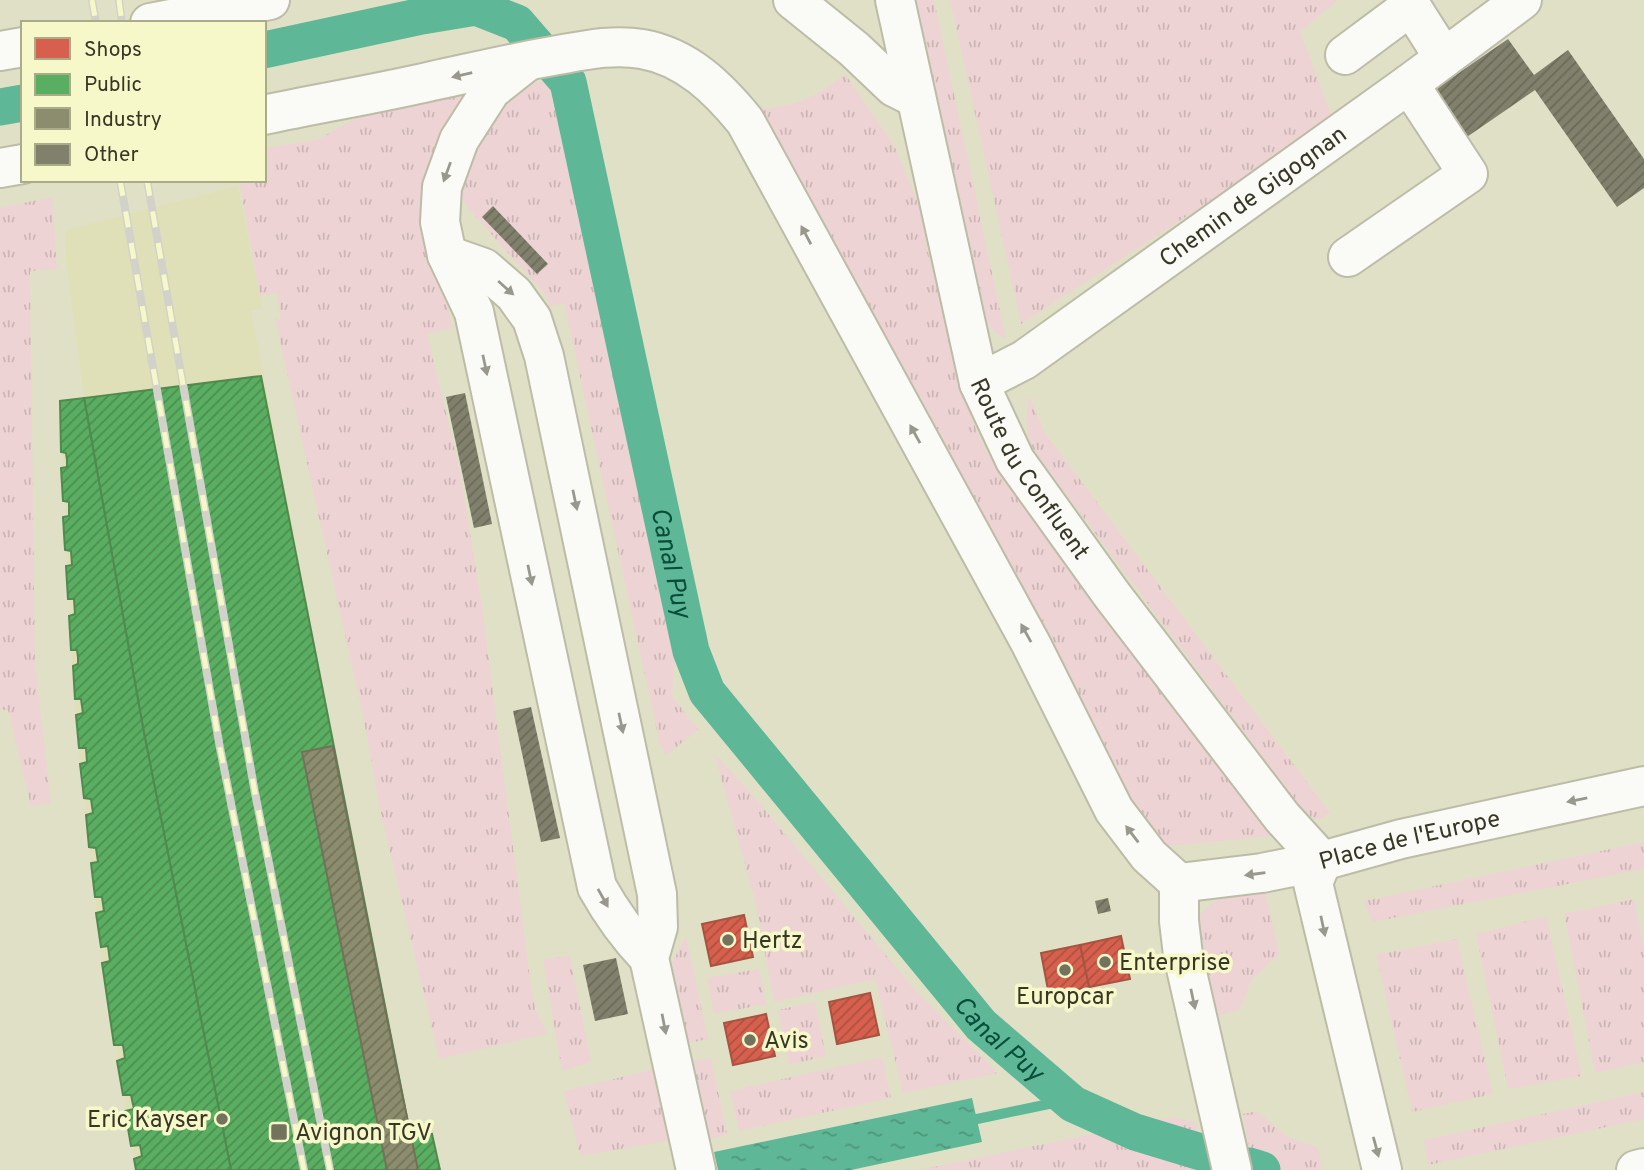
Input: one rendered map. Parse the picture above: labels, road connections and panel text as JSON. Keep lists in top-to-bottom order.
{
  "streets": {
    "street": ["Chemin de Gigognan", "Route du Confluent", "Place de l'Europe"]
  },
  "crossings": [
    ["Chemin de Gigognan", "Route du Confluent"],
    ["Route du Confluent", "Place de l'Europe"]
  ],
  "water": ["Canal Puy"],
  "places": {
    "other": [
      "Hertz",
      "Enterprise",
      "Europcar",
      "Avis",
      "Eric Kayser"
    ],
    "transit": ["Avignon TGV"]
  },
  "legend": [
    "Shops",
    "Public",
    "Industry",
    "Other"
  ]
}
